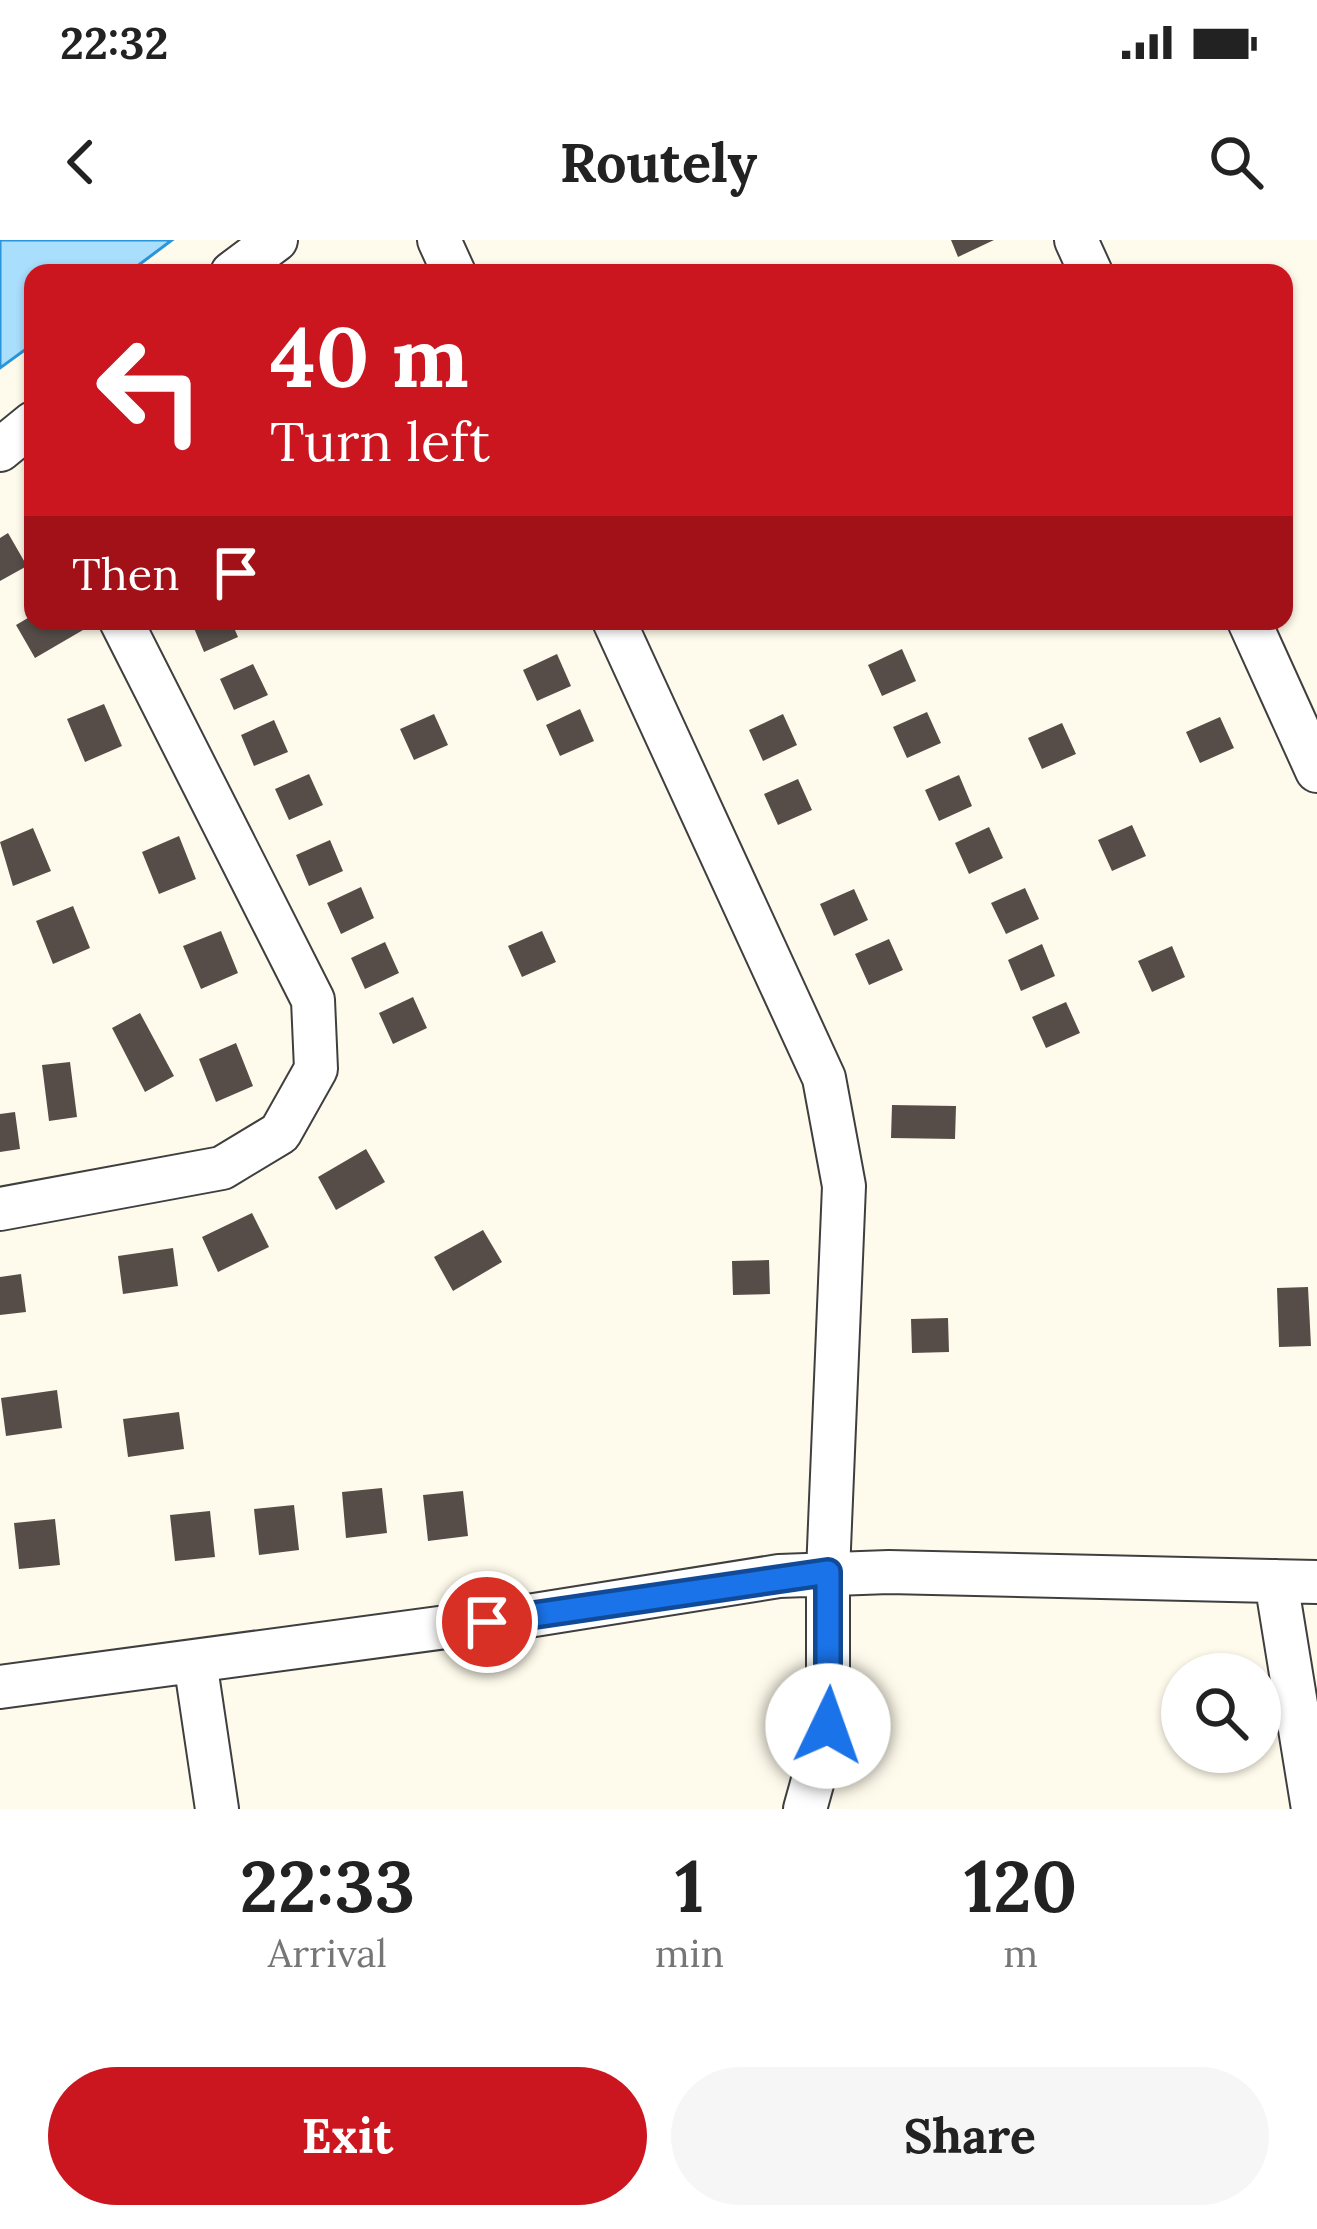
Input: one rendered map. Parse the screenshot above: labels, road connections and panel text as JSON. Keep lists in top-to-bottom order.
{
  "page": {
    "status": "22:32",
    "header": "Routely",
    "turn": ["40 m", "Turn left"],
    "then": "Then",
    "eta": [
      "22:33",
      "Arrival",
      "1",
      "min",
      "120",
      "m"
    ],
    "buttons": ["Exit", "Share"]
  }
}
